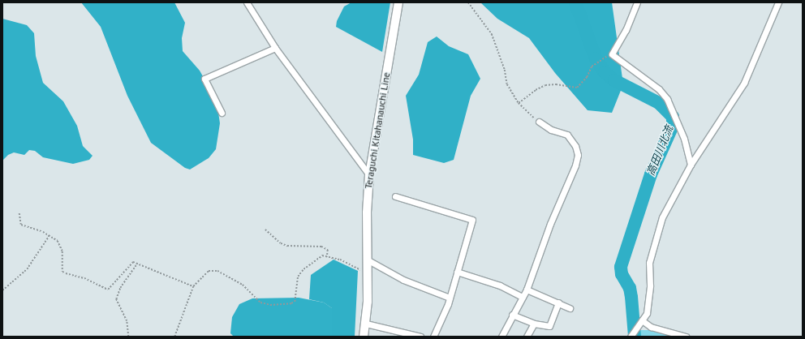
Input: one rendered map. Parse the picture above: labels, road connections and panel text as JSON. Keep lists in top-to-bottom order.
{
  "streets": {
    "main road": ["Teraguchi Kitahanauchi Line"]
  },
  "water": ["高田川北流"]
}
